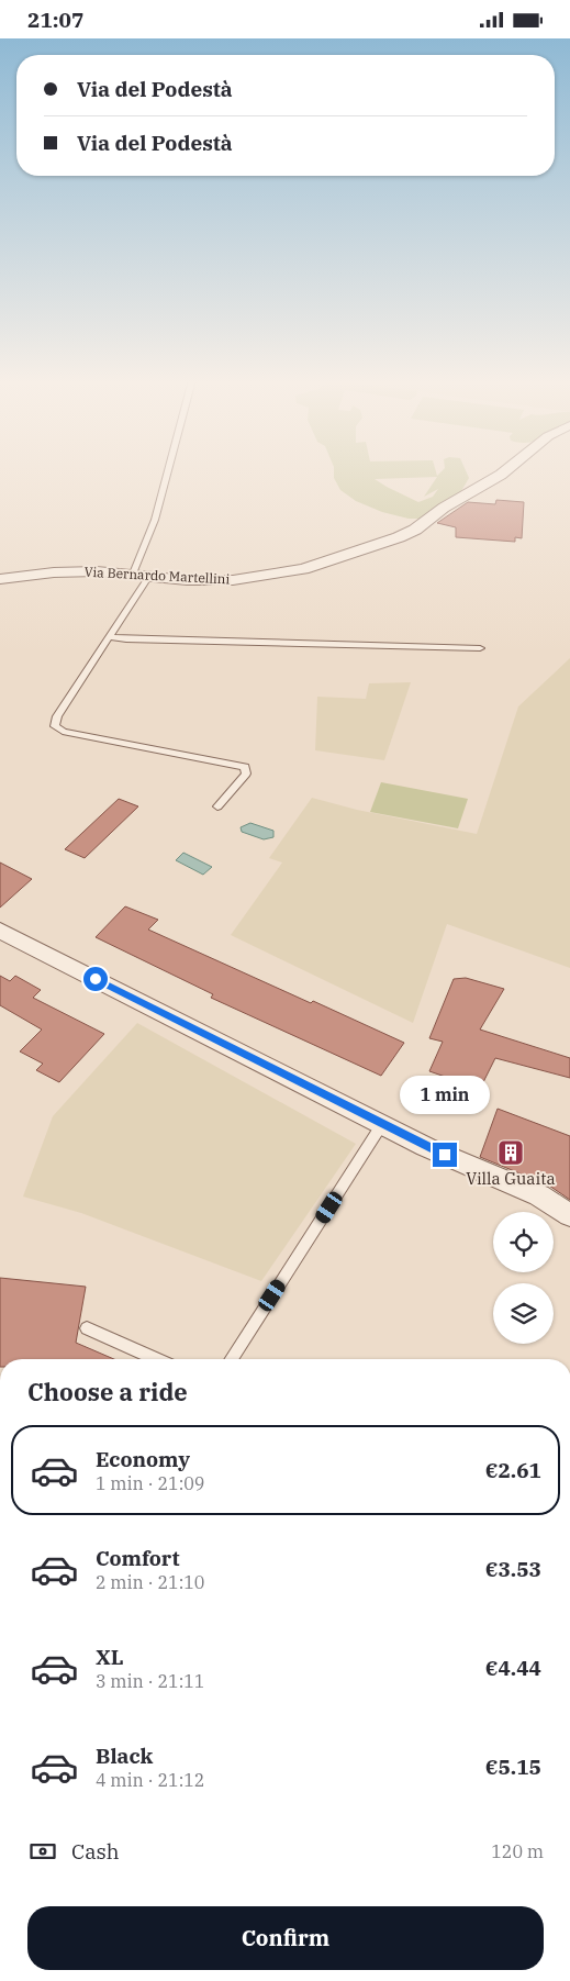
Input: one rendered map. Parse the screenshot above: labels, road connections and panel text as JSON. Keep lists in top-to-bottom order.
{
  "streets": {
    "street": ["Via Bernardo Martellini"]
  },
  "places": {
    "building": ["Villa Guaita"]
  },
  "page": {
    "status": "21:07",
    "banner": ["Via del Podestà", "Via del Podestà"],
    "bubble": "1 min",
    "heading": "Choose a ride",
    "list": [
      {
        "name": "Economy",
        "note": "1 min · 21:09",
        "value": "€2.61"
      },
      {
        "name": "Comfort",
        "note": "2 min · 21:10",
        "value": "€3.53"
      },
      {
        "name": "XL",
        "note": "3 min · 21:11",
        "value": "€4.44"
      },
      {
        "name": "Black",
        "note": "4 min · 21:12",
        "value": "€5.15"
      }
    ],
    "pay": ["Cash", "120 m"],
    "buttons": "Confirm"
  }
}
